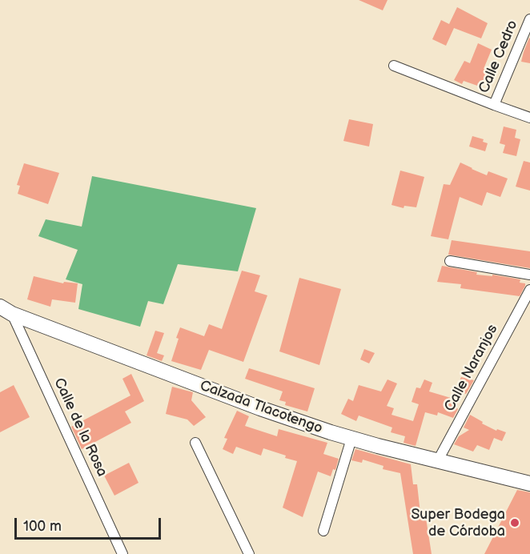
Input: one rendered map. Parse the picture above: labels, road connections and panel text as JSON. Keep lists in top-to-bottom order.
{
  "streets": {
    "street": [
      "Calle Cedro",
      "Calle Naranjos",
      "Calzada Tlacotengo",
      "Calle de la Rosa"
    ]
  },
  "crossings": [
    ["Calle Naranjos", "Calzada Tlacotengo"],
    ["Calzada Tlacotengo", "Calle de la Rosa"]
  ],
  "places": ["Super Bodega de Córdoba"],
  "scale_bar": "100 m"
}
